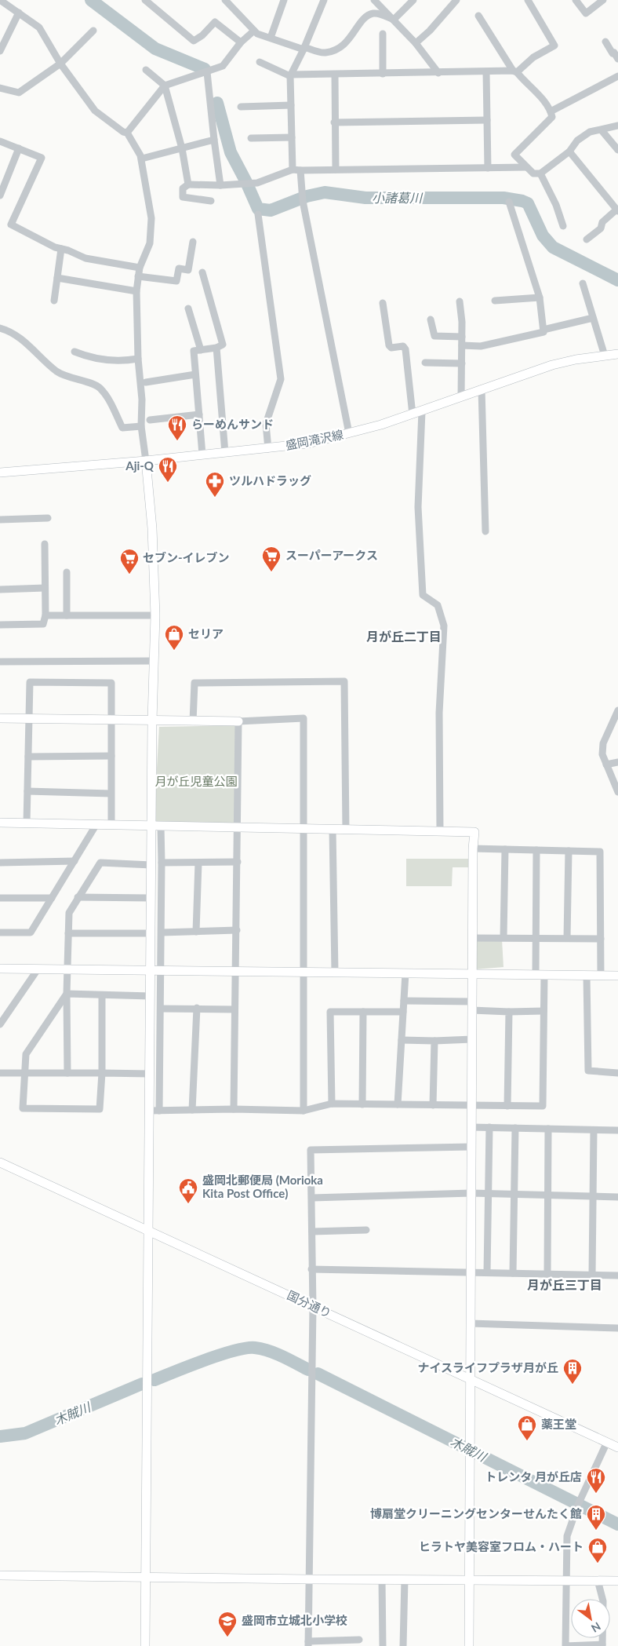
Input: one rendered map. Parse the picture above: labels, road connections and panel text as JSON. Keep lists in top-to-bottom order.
{
  "streets": {
    "street": ["盛岡滝沢線", "国分通り"]
  },
  "districts": ["月が丘二丁目", "月が丘三丁目"],
  "water": ["小諸葛川", "木賊川"],
  "parks": ["月が丘児童公園"],
  "places": {
    "restaurant": ["らーめんサンド", "Aji-Q", "トレンタ 月が丘店"],
    "pharmacy": ["ツルハドラッグ"],
    "supermarket": ["スーパーアークス", "セブン-イレブン"],
    "shop": ["セリア", "薬王堂", "ヒラトヤ美容室フロム・ハート"],
    "public building": ["盛岡北郵便局 (Morioka Kita Post Office)"],
    "building": ["ナイスライフプラザ月が丘", "博扇堂クリーニングセンターせんたく館"],
    "school or university": ["盛岡市立城北小学校"]
  },
  "north": "bottom right"
}
